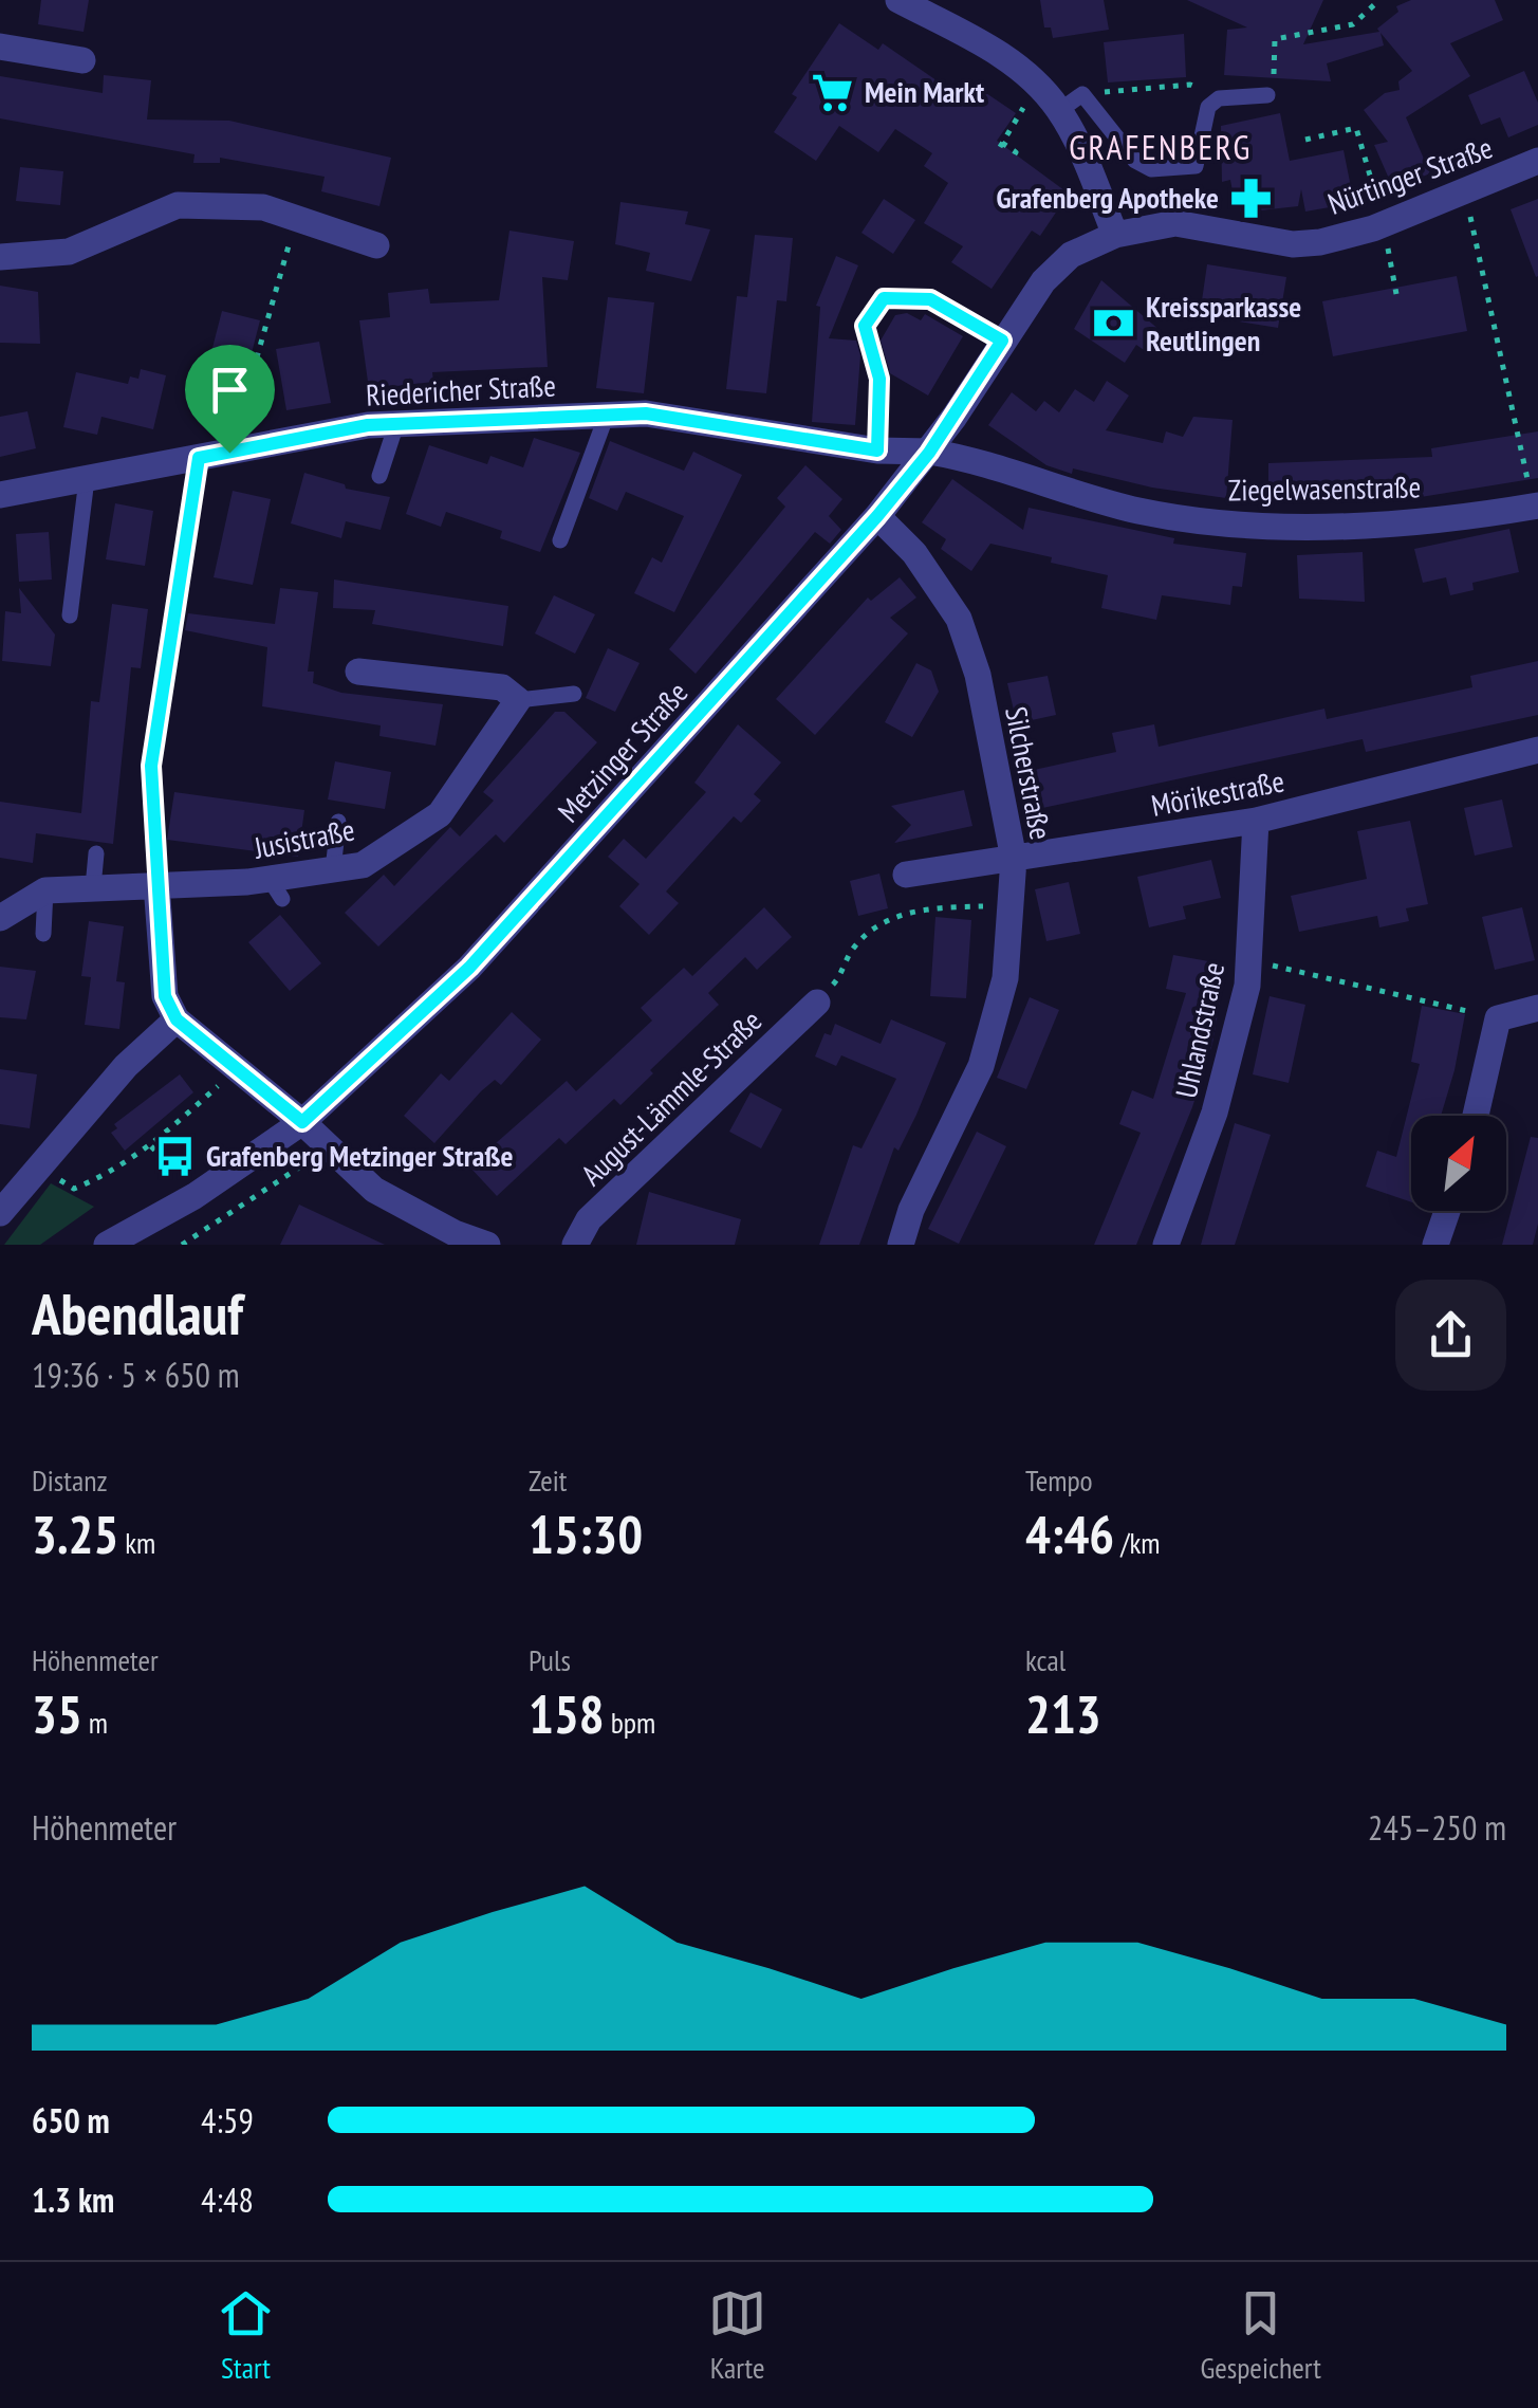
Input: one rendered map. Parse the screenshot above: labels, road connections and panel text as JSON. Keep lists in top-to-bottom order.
{
  "streets": {
    "street": [
      "Nürtinger Straße",
      "Riedericher Straße",
      "Ziegelwasenstraße",
      "Metzinger Straße",
      "Silcherstraße",
      "Mörikestraße",
      "Jusistraße",
      "Uhlandstraße",
      "August-Lämmle-Straße"
    ]
  },
  "crossings": [
    ["Nürtinger Straße", "Metzinger Straße"],
    ["Riedericher Straße", "Ziegelwasenstraße"],
    ["Riedericher Straße", "Metzinger Straße"],
    ["Ziegelwasenstraße", "Metzinger Straße"],
    ["Metzinger Straße", "Silcherstraße"],
    ["Silcherstraße", "Mörikestraße"],
    ["Mörikestraße", "Uhlandstraße"]
  ],
  "districts": ["GRAFENBERG"],
  "places": {
    "supermarket": ["Mein Markt"],
    "pharmacy": ["Grafenberg Apotheke"],
    "bank": ["Kreissparkasse Reutlingen"],
    "bus stop": ["Grafenberg Metzinger Straße"]
  },
  "north": "top right",
  "page": {
    "heading": ["Abendlauf", "19:36 · 5 × 650 m"],
    "stats": [
      ["Distanz", "3.25 km"],
      ["Zeit", "15:30"],
      ["Tempo", "4:46 /km"],
      ["Höhenmeter", "35 m"],
      ["Puls", "158 bpm"],
      ["kcal", "213"]
    ],
    "chart": ["Höhenmeter", "245–250 m"],
    "list": [
      {
        "name": "650 m",
        "note": "4:59"
      },
      {
        "name": "1.3 km",
        "note": "4:48"
      }
    ],
    "tabs": ["Start", "Karte", "Gespeichert"]
  }
}
